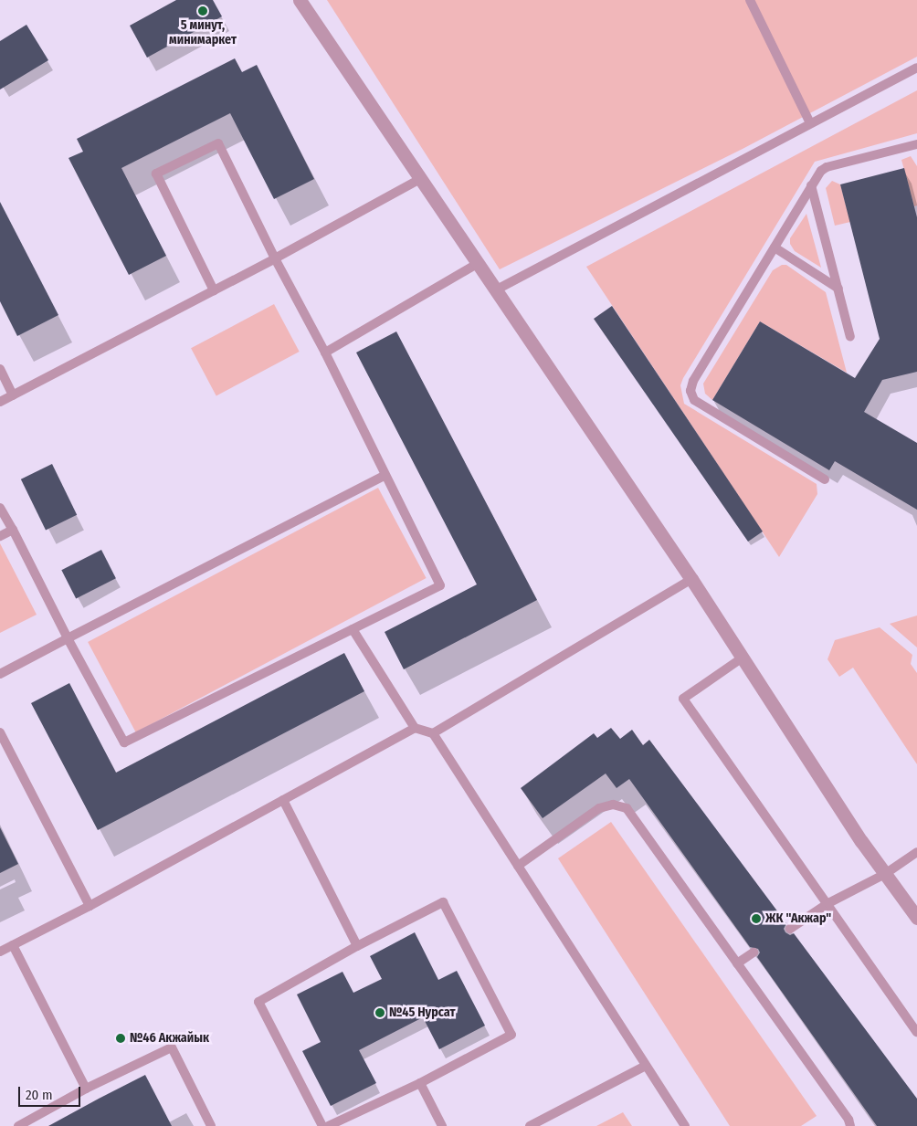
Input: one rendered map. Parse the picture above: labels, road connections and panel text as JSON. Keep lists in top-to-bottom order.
{
  "places": [
    "5 минут, минимаркет",
    "ЖК \"Акжар\"",
    "№45 Нурсат",
    "№46 Акжайык"
  ],
  "scale_bar": "20 m"
}
